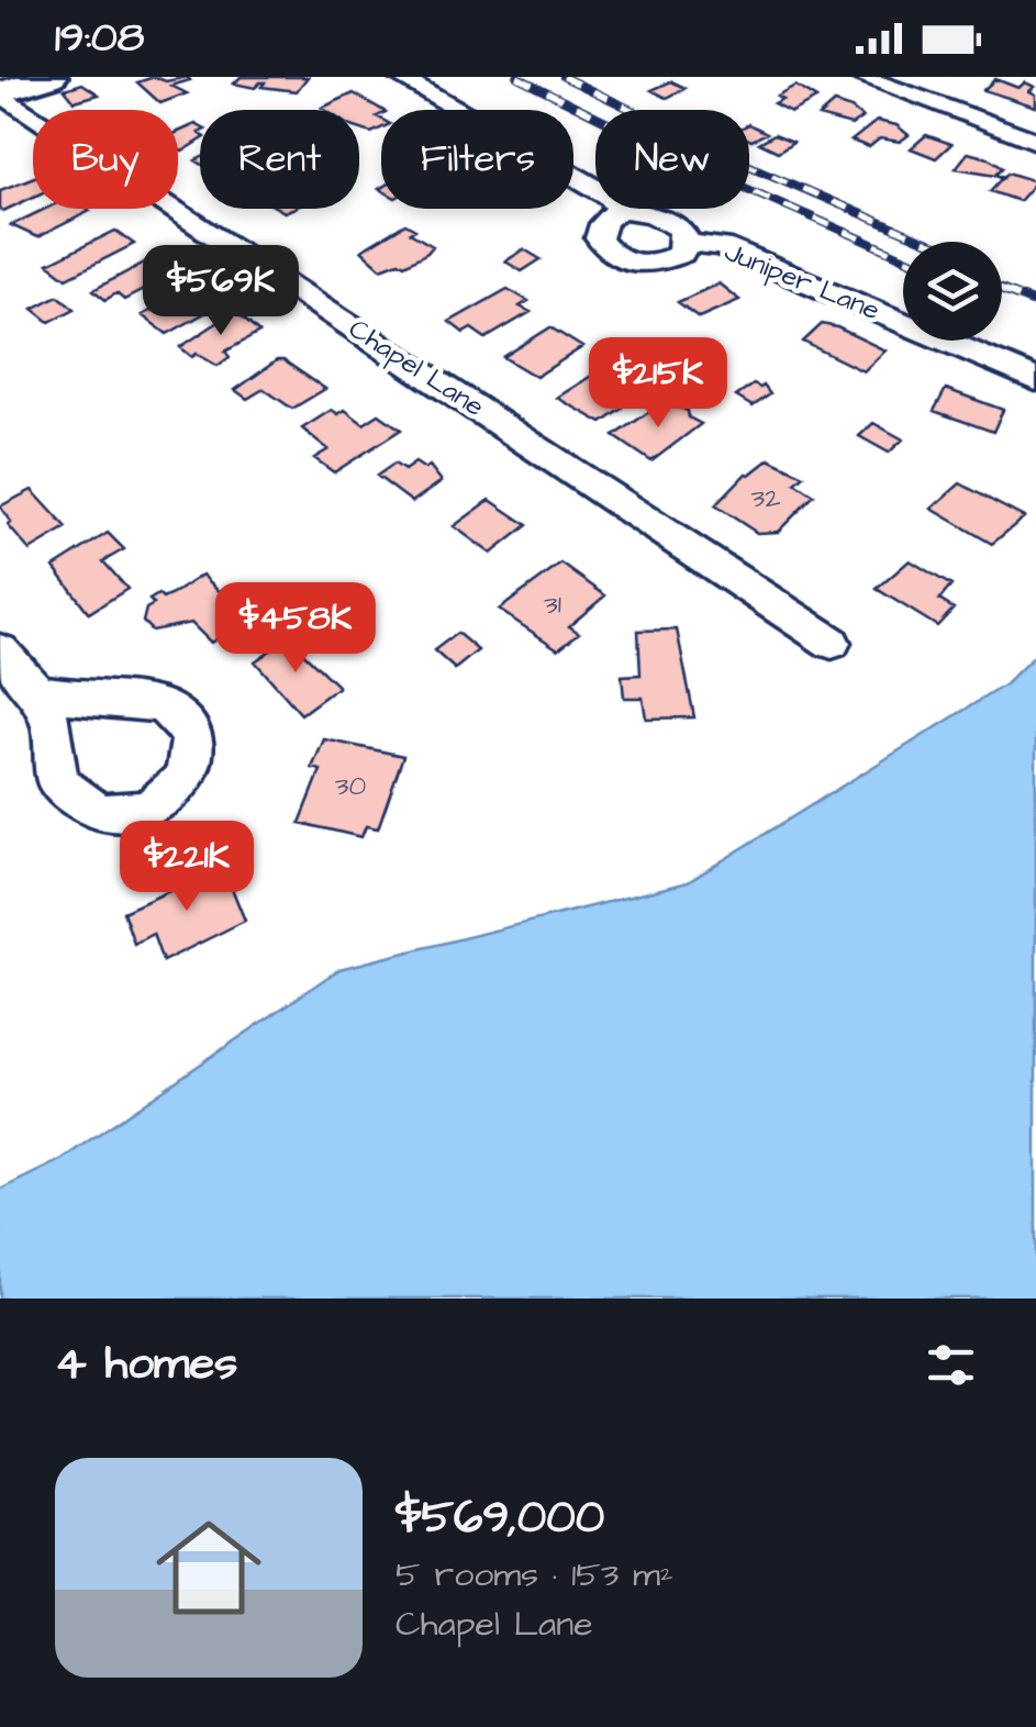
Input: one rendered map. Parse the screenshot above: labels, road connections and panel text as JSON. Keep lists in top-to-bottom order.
{
  "streets": {
    "street": ["Juniper Lane", "Chapel Lane"]
  },
  "house_numbers": ["32", "31", "30"],
  "page": {
    "status": "19:08",
    "chip": [
      "Buy",
      "Rent",
      "Filters",
      "New"
    ],
    "price": [
      "$569K",
      "$215K",
      "$458K",
      "$221K"
    ],
    "heading": "4 homes",
    "list": [
      {
        "name": "$569,000",
        "note": "5 rooms · 153 m² · Chapel Lane"
      }
    ]
  }
}
